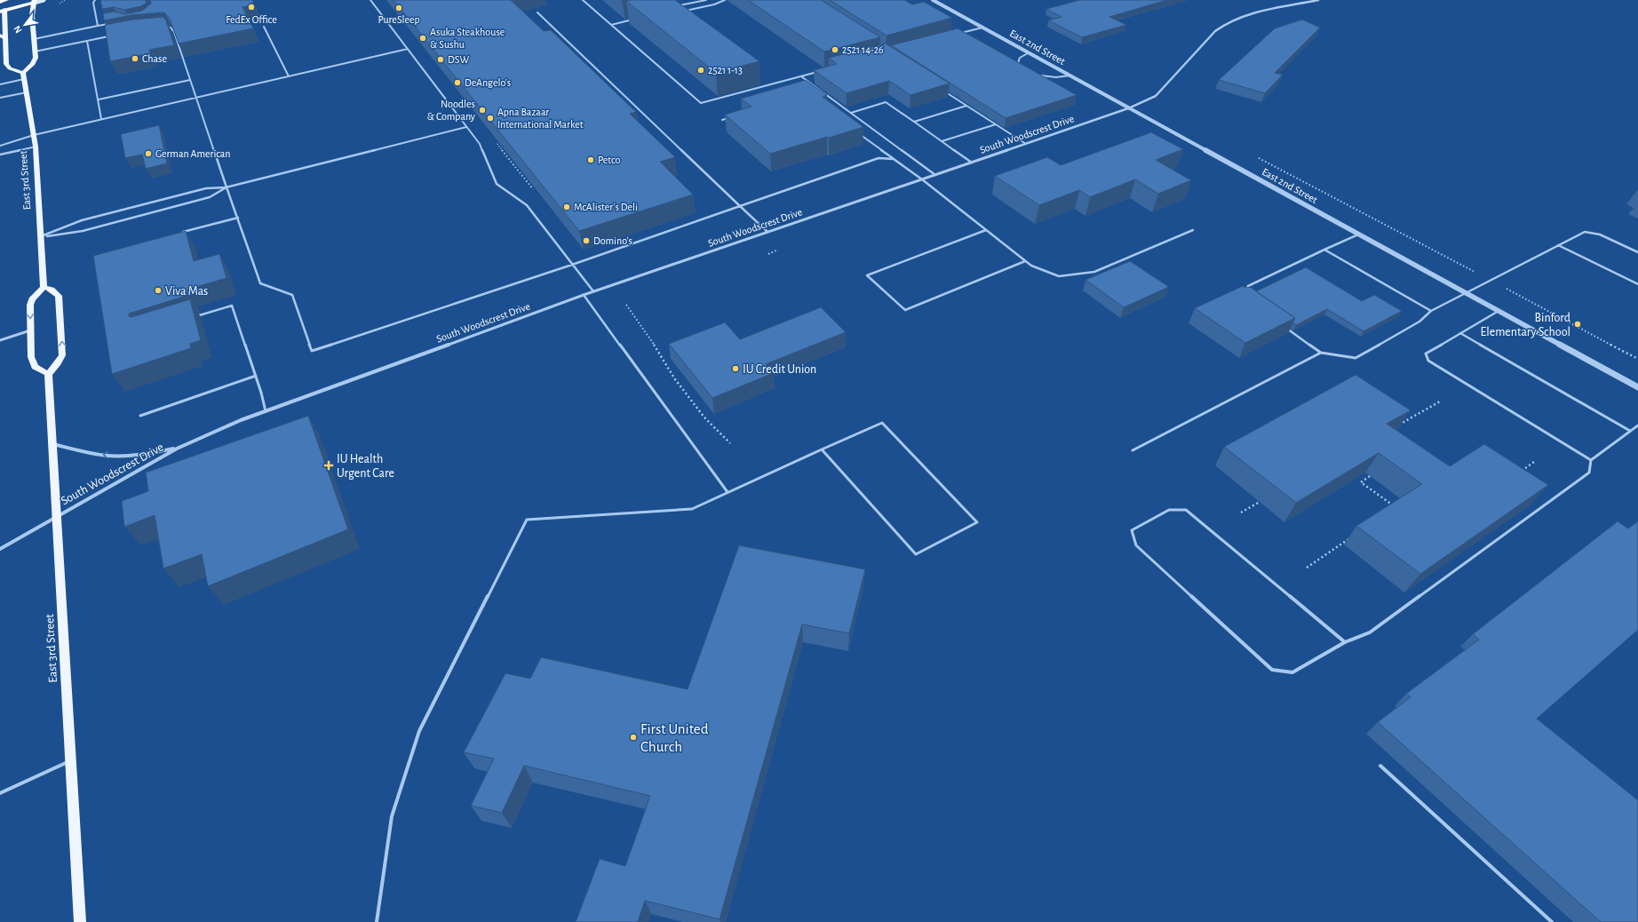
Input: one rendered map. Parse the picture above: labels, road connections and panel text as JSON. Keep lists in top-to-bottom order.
{
  "streets": {
    "main road": ["East 3rd Street"],
    "street": ["East 2nd Street", "South Woodscrest Drive"]
  },
  "crossings": [
    ["East 2nd Street", "South Woodscrest Drive"],
    ["South Woodscrest Drive", "East 3rd Street"]
  ],
  "places": {
    "other": [
      "FedEx Office",
      "PureSleep",
      "Asuka Steakhouse & Sushu",
      "2521 14-26",
      "Chase",
      "DSW",
      "2521 1-13",
      "DeAngelo's",
      "Noodles & Company",
      "Apna Bazaar International Market",
      "German American",
      "Petco",
      "McAlister's Deli",
      "Domino's",
      "Viva Mas",
      "Binford Elementary School",
      "IU Credit Union",
      "First United Church"
    ],
    "health": ["IU Health Urgent Care"]
  },
  "north": "bottom left"
}
